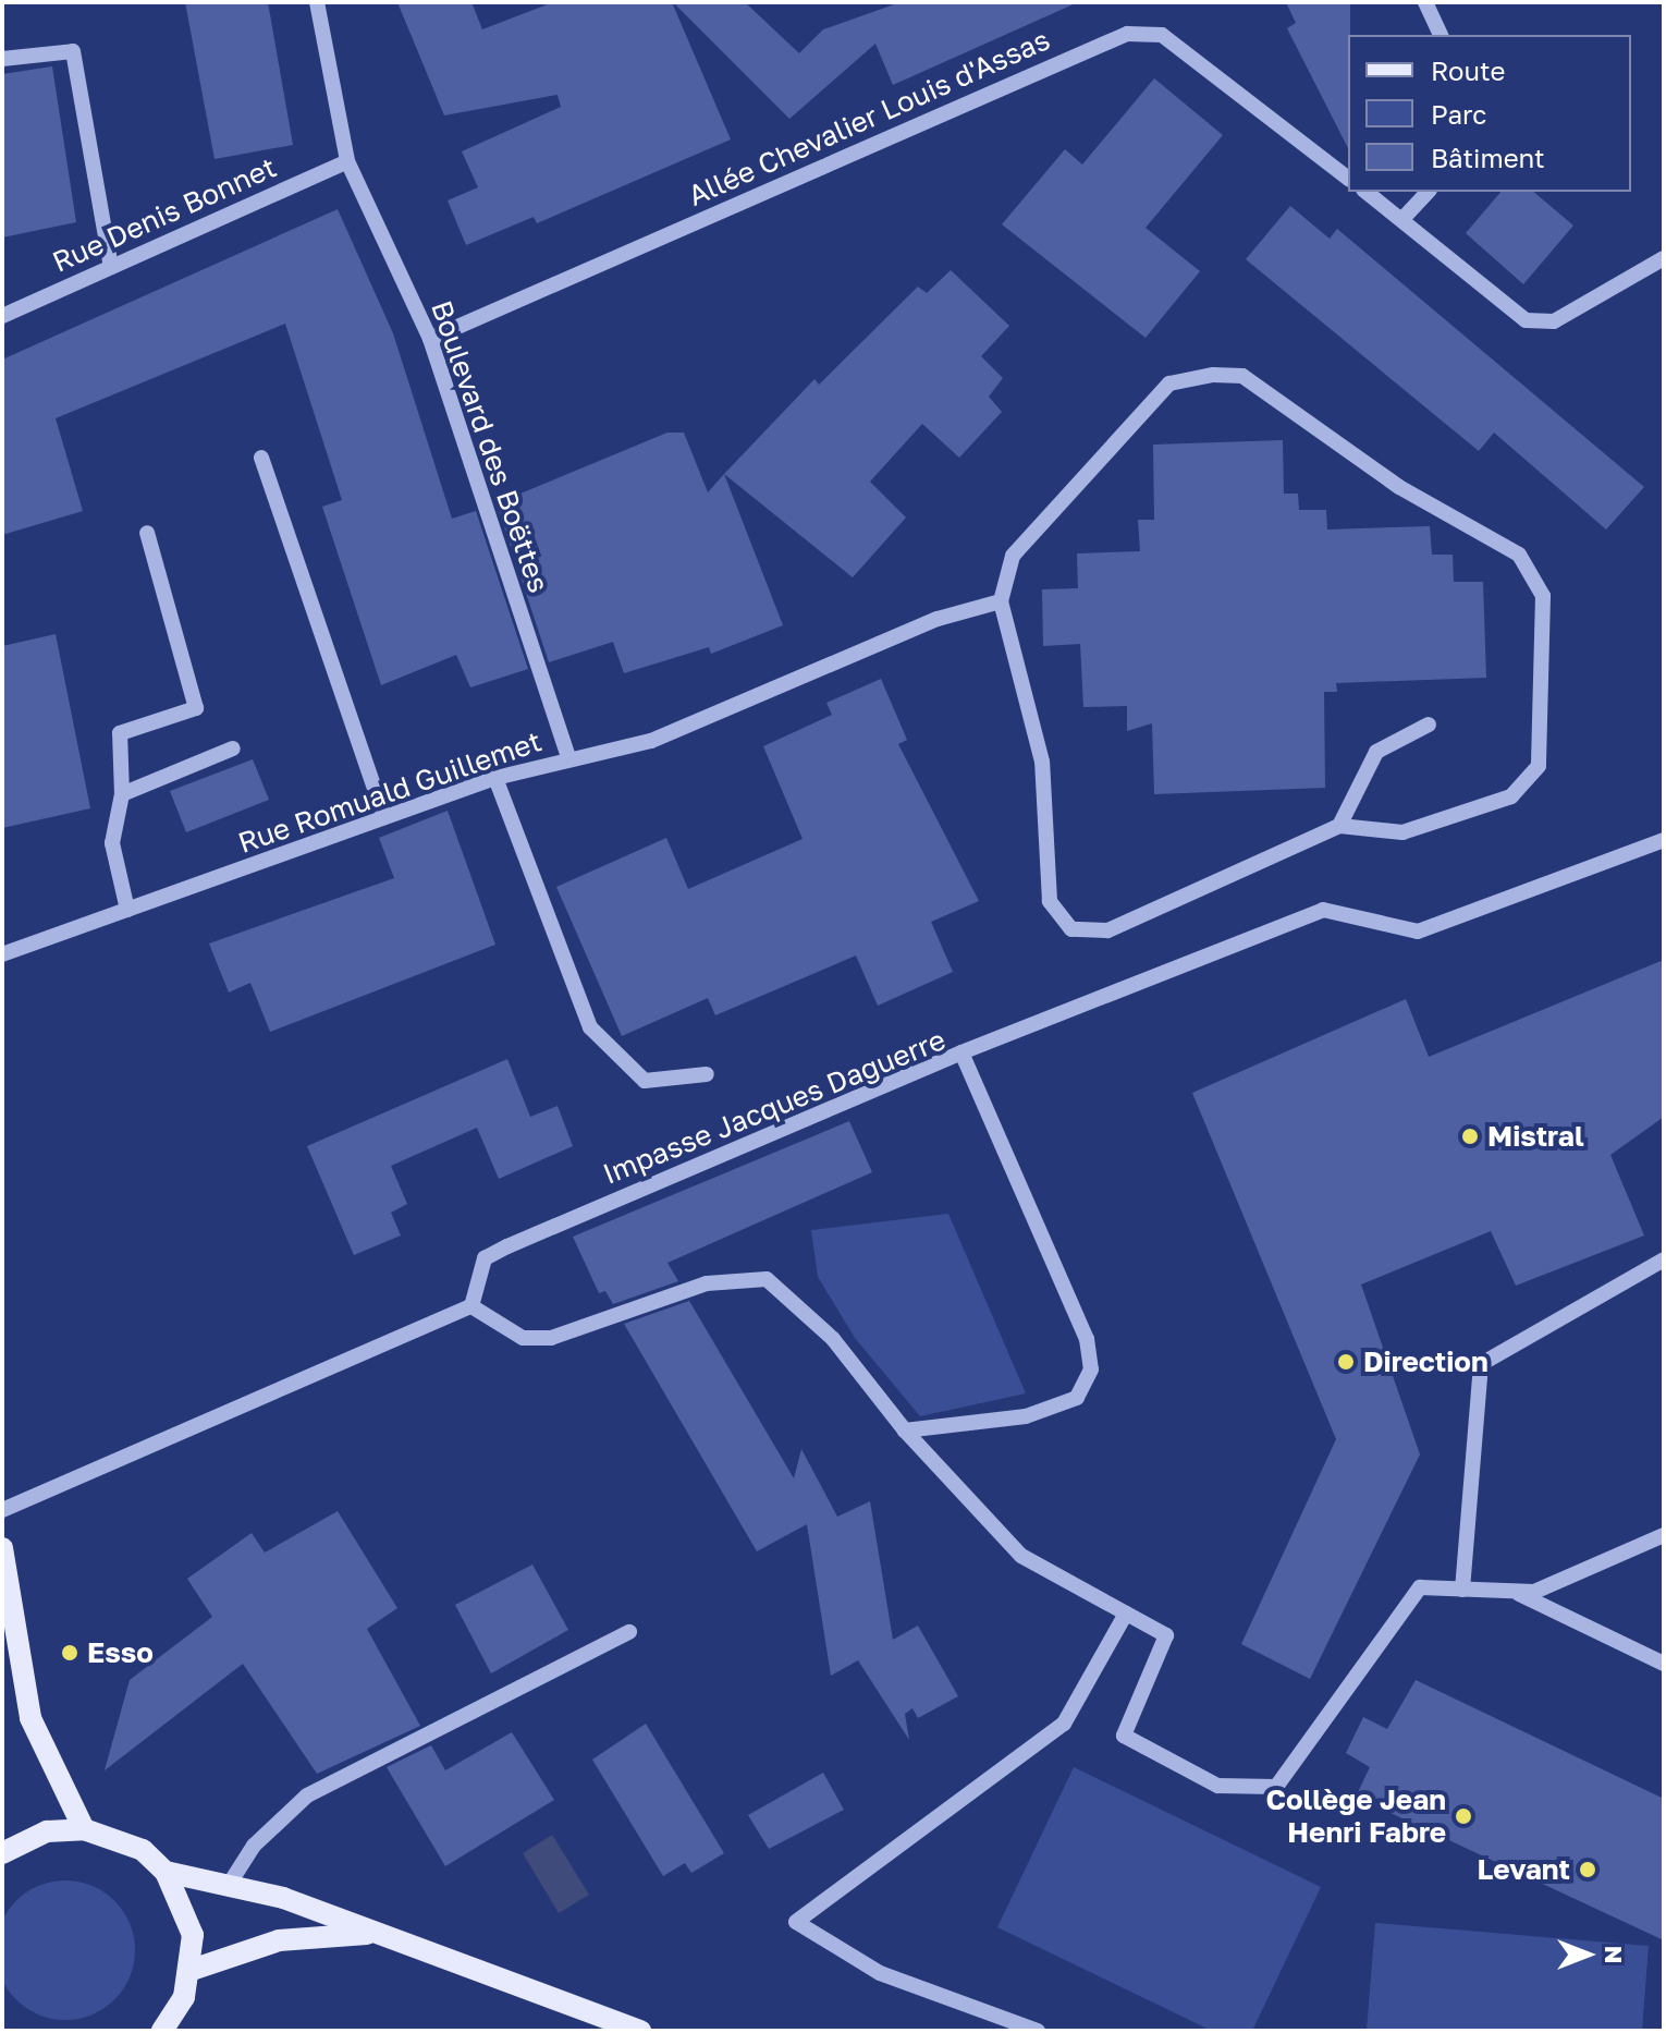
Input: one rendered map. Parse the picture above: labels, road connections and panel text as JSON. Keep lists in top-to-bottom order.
{
  "streets": {
    "street": [
      "Allée Chevalier Louis d'Assas",
      "Rue Denis Bonnet",
      "Boulevard des Boëttes",
      "Rue Romuald Guillemet",
      "Impasse Jacques Daguerre"
    ]
  },
  "crossings": [
    ["Allée Chevalier Louis d'Assas", "Boulevard des Boëttes"],
    ["Rue Denis Bonnet", "Boulevard des Boëttes"],
    ["Boulevard des Boëttes", "Rue Romuald Guillemet"]
  ],
  "places": [
    "Mistral",
    "Direction",
    "Esso",
    "Collège Jean Henri Fabre",
    "Levant"
  ],
  "legend": ["Route", "Parc", "Bâtiment"],
  "north": "right"
}
